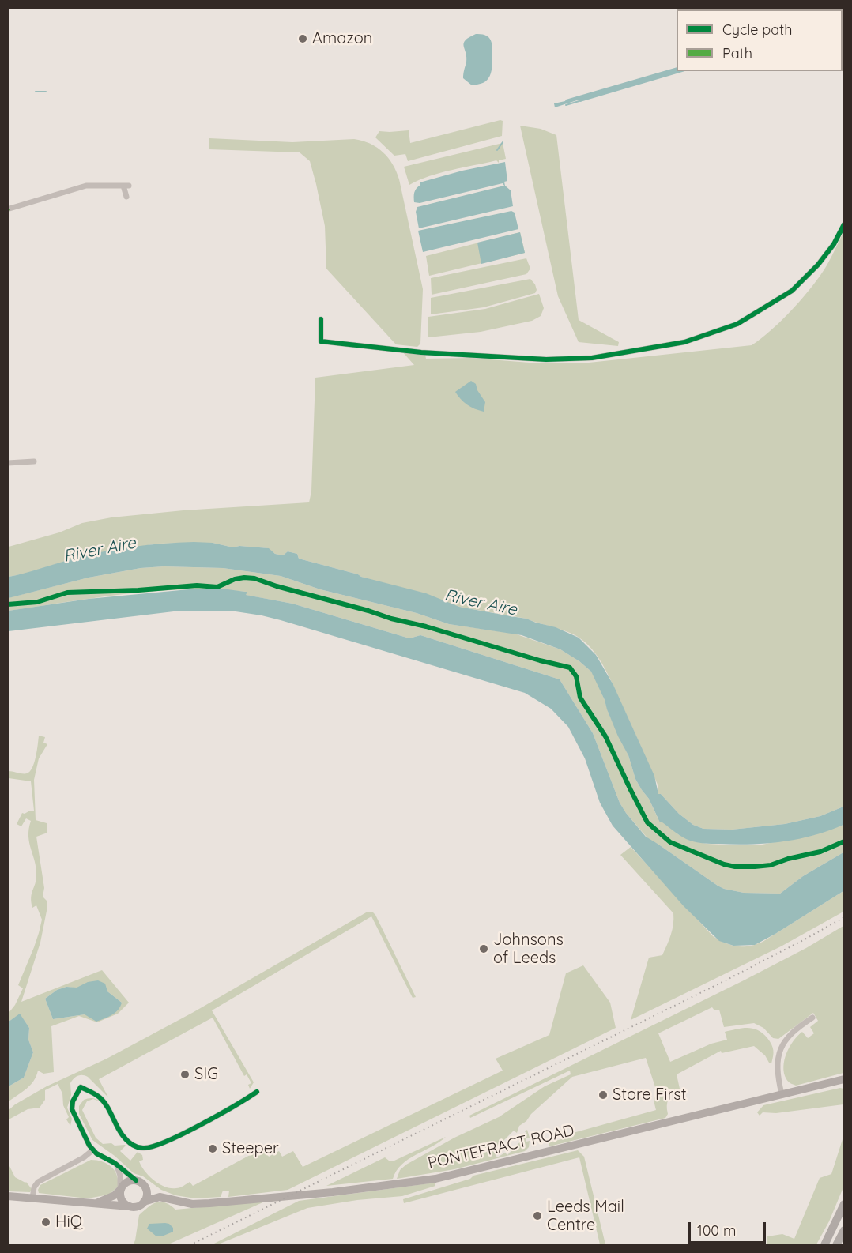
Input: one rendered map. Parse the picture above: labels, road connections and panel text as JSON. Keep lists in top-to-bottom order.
{
  "streets": {
    "main road": ["PONTEFRACT ROAD"]
  },
  "water": ["River Aire"],
  "places": [
    "Amazon",
    "Johnsons of Leeds",
    "SIG",
    "Store First",
    "Steeper",
    "Leeds Mail Centre",
    "HiQ"
  ],
  "legend": ["Cycle path", "Path"],
  "scale_bar": "100 m"
}
